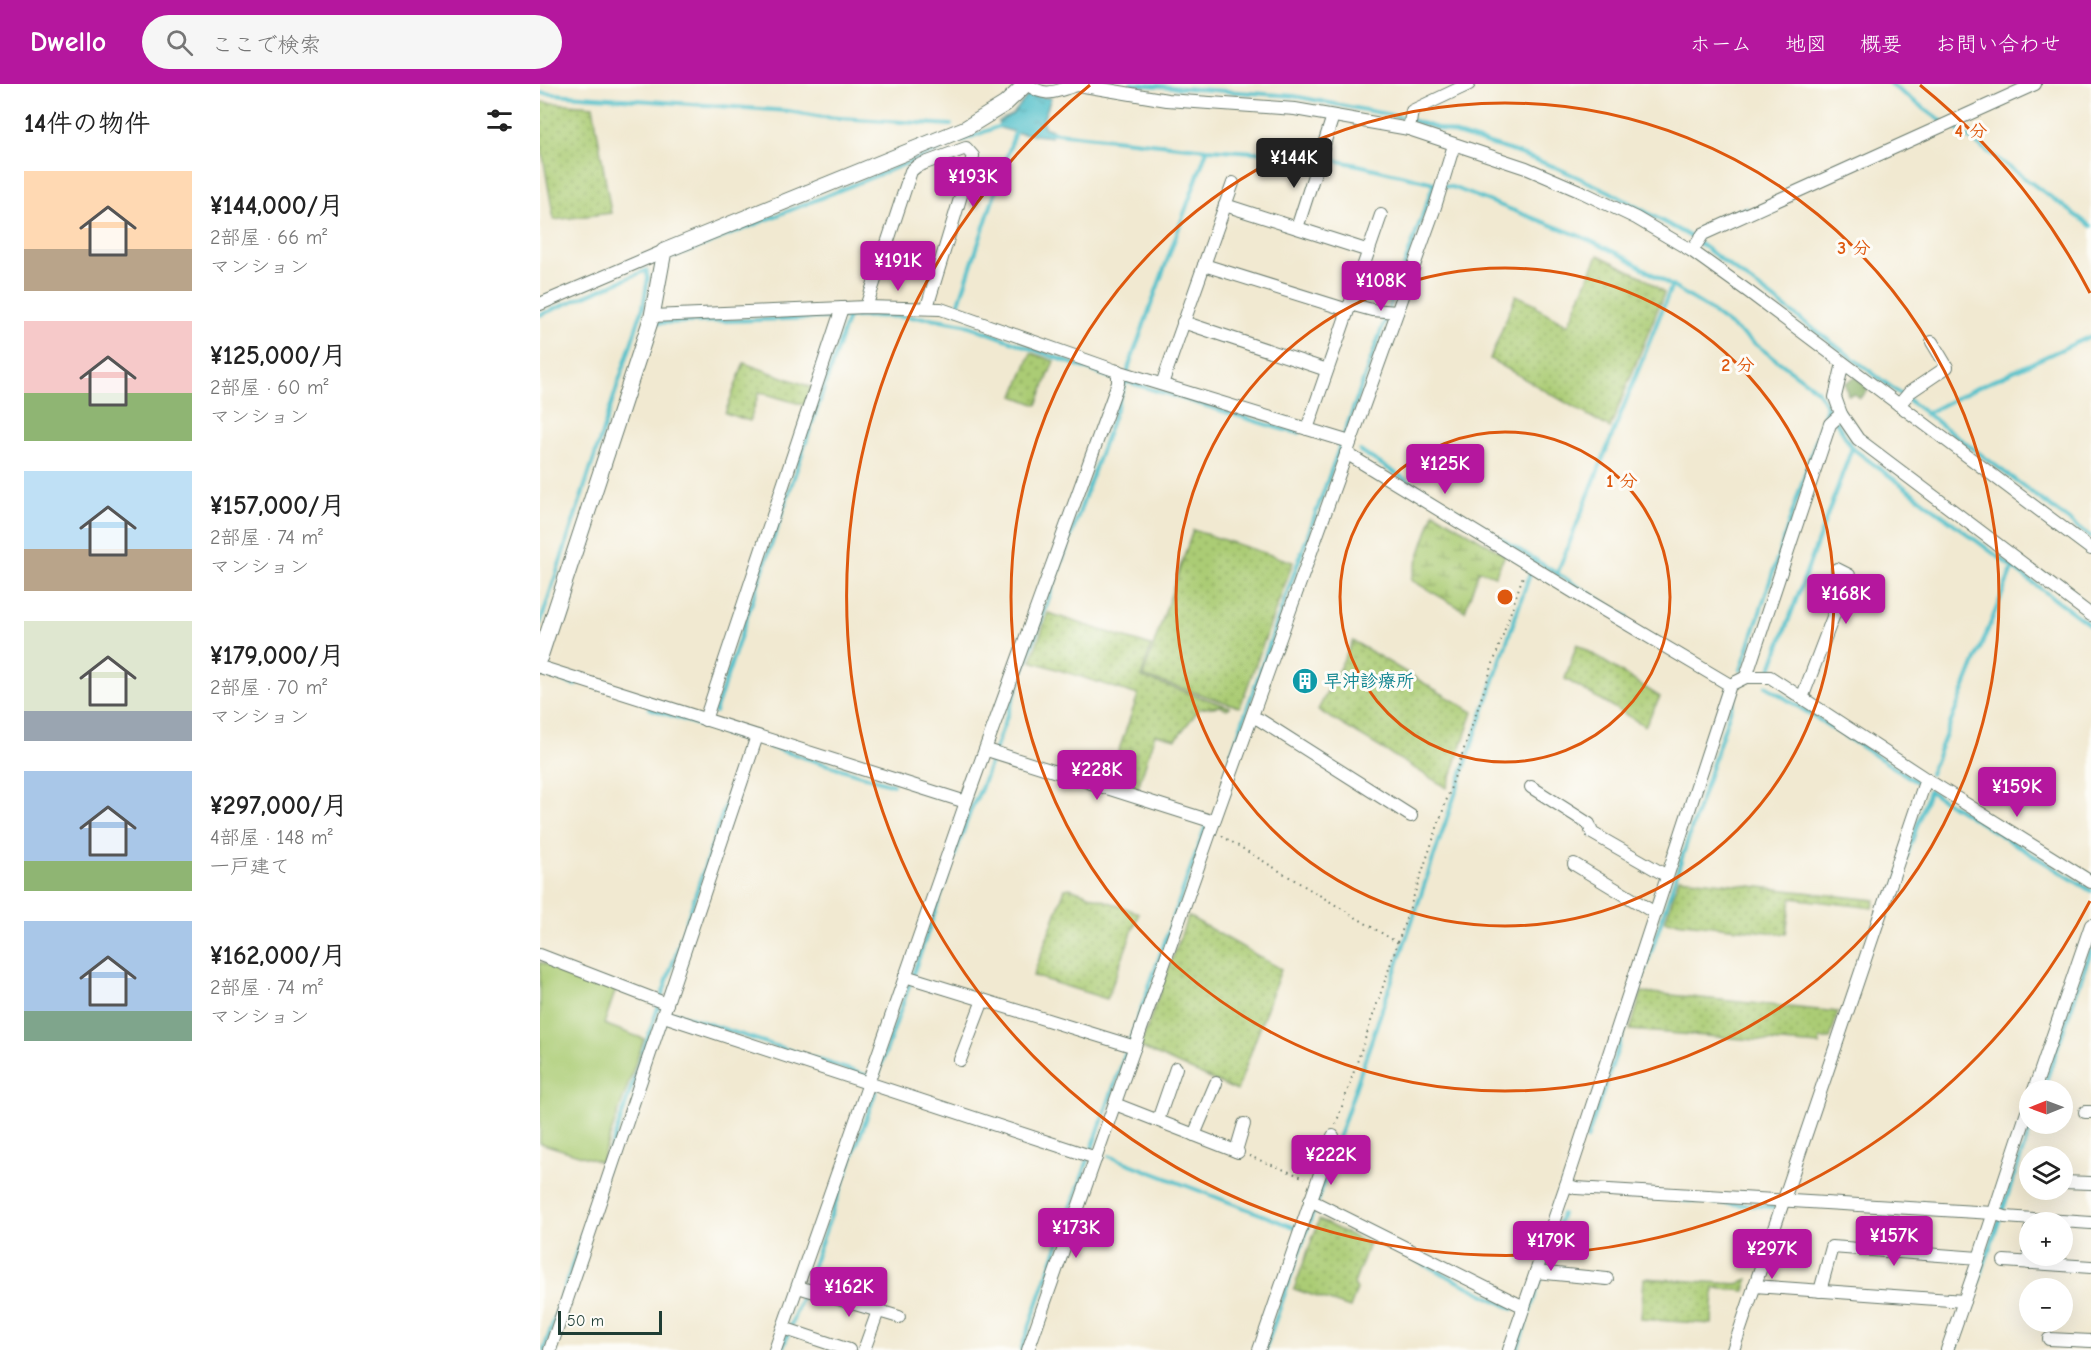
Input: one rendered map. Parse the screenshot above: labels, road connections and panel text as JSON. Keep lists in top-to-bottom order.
{
  "places": {
    "building": ["早沖診療所"]
  },
  "scale_bar": "50 m",
  "north": "left",
  "page": {
    "header": "Dwello",
    "search": "ここで検索",
    "nav": [
      "ホーム",
      "地図",
      "概要",
      "お問い合わせ"
    ],
    "heading": "14件の物件",
    "price": [
      "¥144K",
      "¥193K",
      "¥191K",
      "¥108K",
      "¥125K",
      "¥168K",
      "¥228K",
      "¥159K",
      "¥222K",
      "¥173K",
      "¥157K",
      "¥179K",
      "¥297K",
      "¥162K"
    ],
    "list": [
      {
        "name": "¥144,000/月",
        "note": "2部屋 · 66 m² · マンション"
      },
      {
        "name": "¥125,000/月",
        "note": "2部屋 · 60 m² · マンション"
      },
      {
        "name": "¥157,000/月",
        "note": "2部屋 · 74 m² · マンション"
      },
      {
        "name": "¥179,000/月",
        "note": "2部屋 · 70 m² · マンション"
      },
      {
        "name": "¥297,000/月",
        "note": "4部屋 · 148 m² · 一戸建て"
      },
      {
        "name": "¥162,000/月",
        "note": "2部屋 · 74 m² · マンション"
      }
    ],
    "map_buttons": ["+", "−"],
    "scale": "50 m"
  },
  "rings": [
    "4 分",
    "3 分",
    "2 分",
    "1 分"
  ]
}
